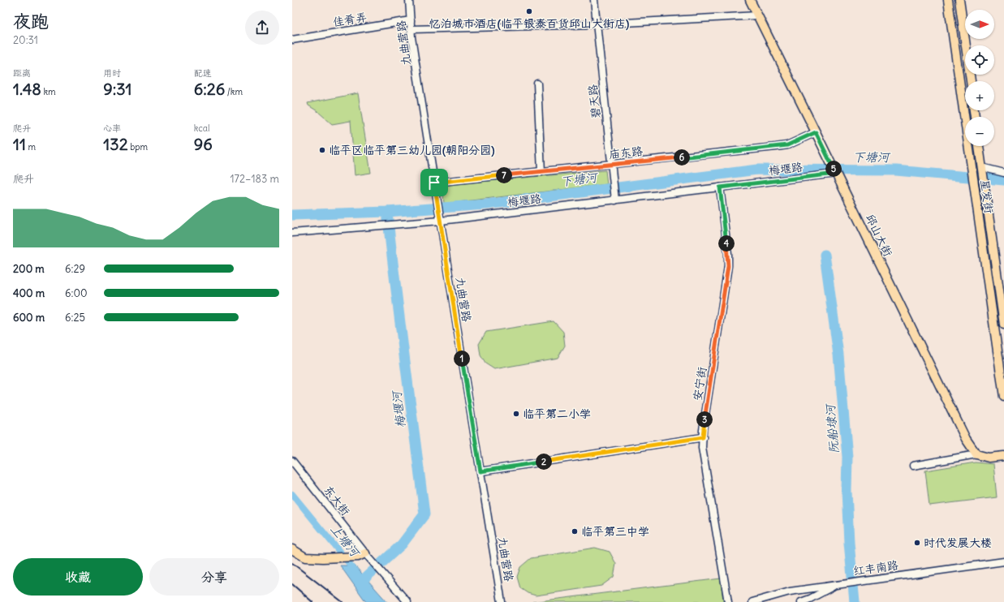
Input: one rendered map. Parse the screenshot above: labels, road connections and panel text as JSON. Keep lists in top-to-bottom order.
{
  "streets": {
    "main road": ["星发街", "邱山大街"],
    "street": [
      "佳肴弄",
      "九曲营路",
      "碧天路",
      "庙东路",
      "梅堰路",
      "安宁街",
      "东大街",
      "红丰南路"
    ]
  },
  "crossings": [
    ["佳肴弄", "九曲营路"],
    ["九曲营路", "庙东路"],
    ["九曲营路", "梅堰路"],
    ["碧天路", "庙东路"],
    ["碧天路", "梅堰路"],
    ["庙东路", "邱山大街"],
    ["梅堰路", "邱山大街"],
    ["梅堰路", "安宁街"]
  ],
  "water": [
    "下塘河",
    "梅堰河",
    "阮船埭河",
    "上塘河"
  ],
  "places": [
    "忆泊城市酒店(临平银泰百货邱山大街店)",
    "临平区临平第三幼儿园(朝阳分园)",
    "临平第二小学",
    "临平第三中学",
    "时代发展大楼"
  ],
  "north": "right",
  "page": {
    "heading": ["夜跑", "20:31"],
    "map_buttons": ["+", "−"],
    "stats": [
      ["距离", "1.48 km"],
      ["用时", "9:31"],
      ["配速", "6:26 /km"],
      ["爬升", "11 m"],
      ["心率", "132 bpm"],
      ["kcal", "96"]
    ],
    "pins": [
      "6",
      "5",
      "7",
      "4",
      "1",
      "3",
      "2"
    ],
    "chart": ["爬升", "172–183 m"],
    "list": [
      {
        "name": "200 m",
        "note": "6:29"
      },
      {
        "name": "400 m",
        "note": "6:00"
      },
      {
        "name": "600 m",
        "note": "6:25"
      }
    ],
    "buttons": ["收藏", "分享"]
  }
}
